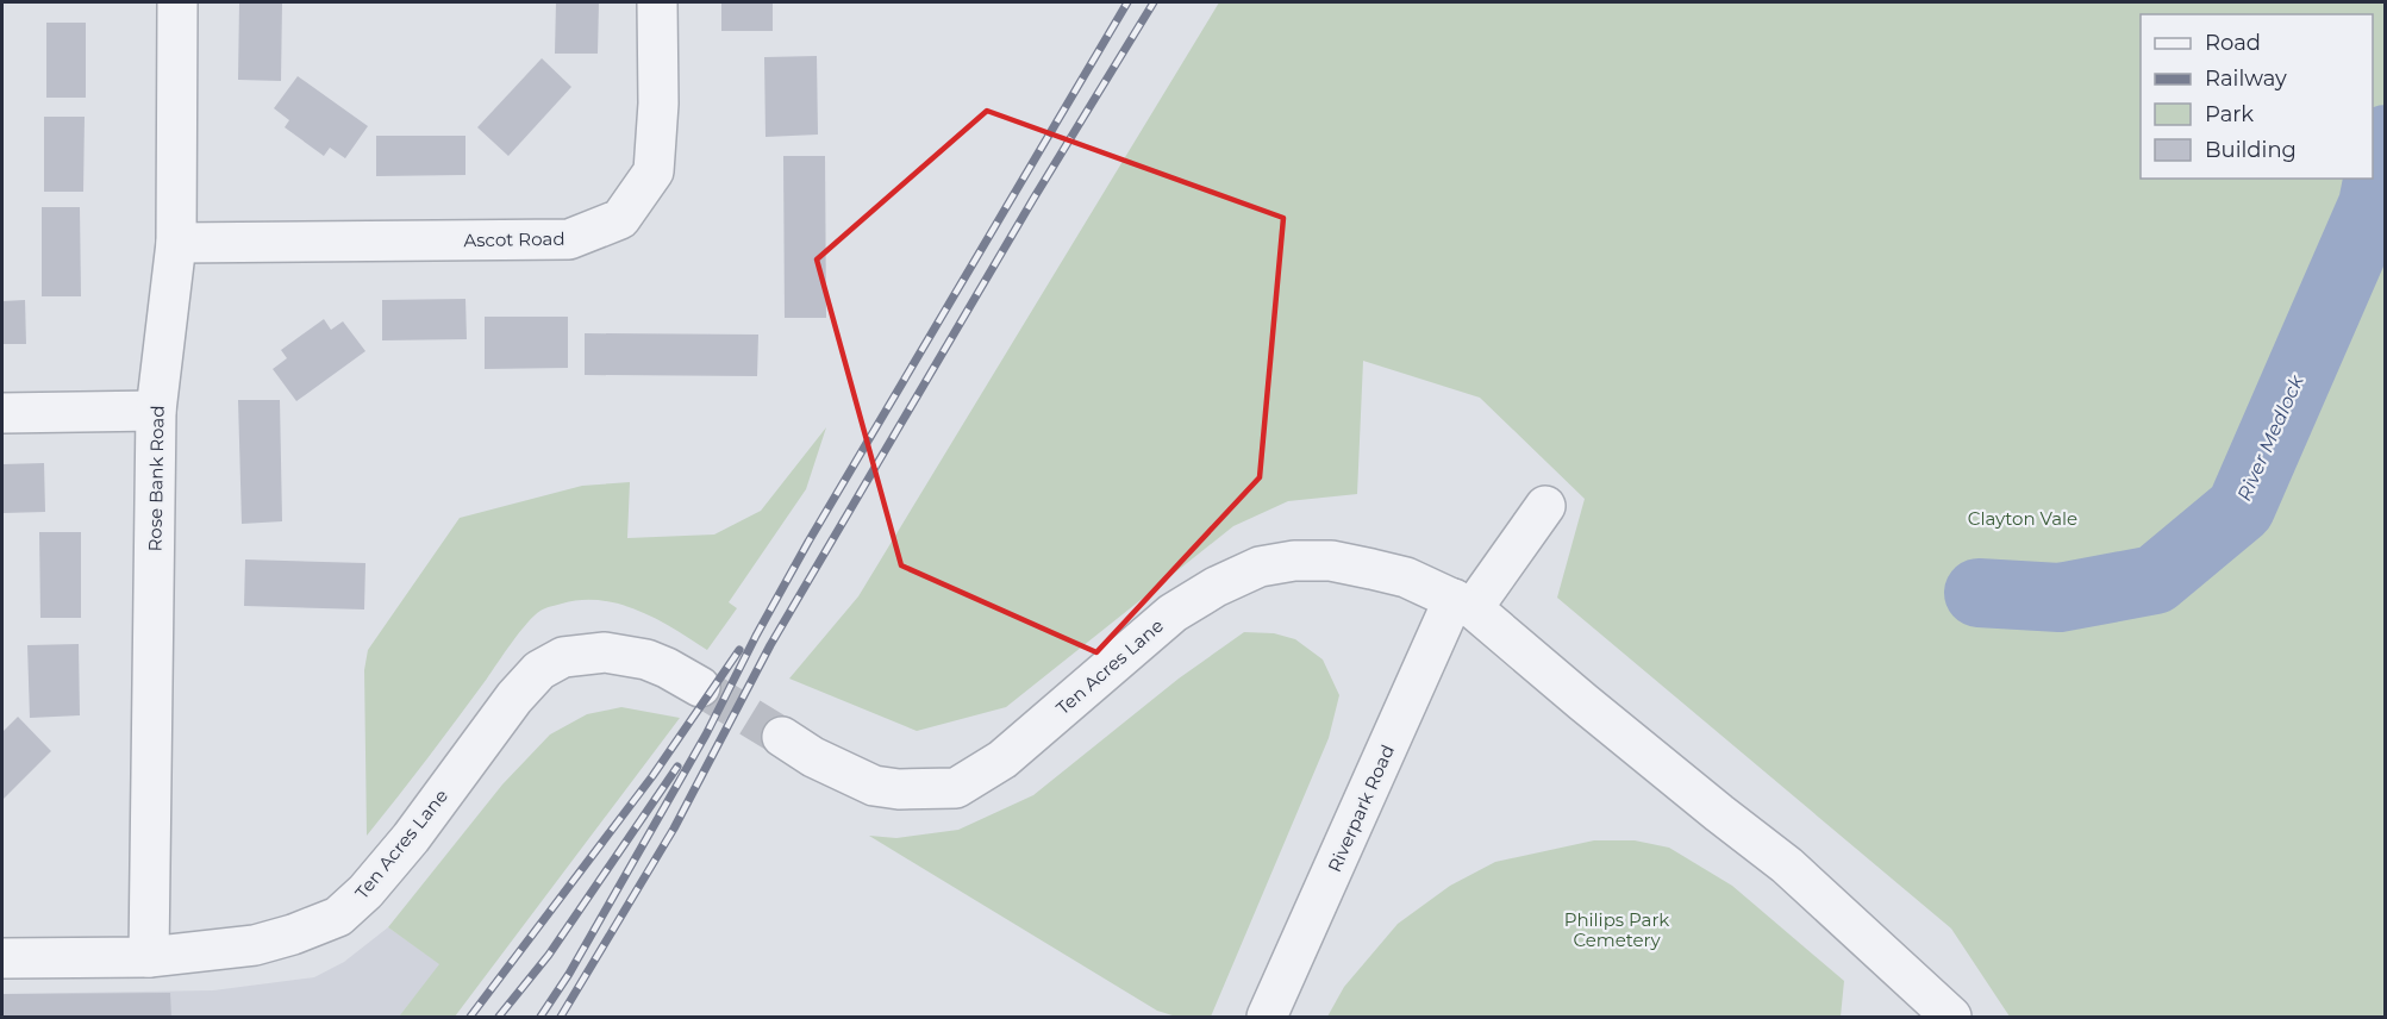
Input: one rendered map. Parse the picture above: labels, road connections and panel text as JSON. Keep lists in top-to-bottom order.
{
  "streets": {
    "street": [
      "Ascot Road",
      "Rose Bank Road",
      "Ten Acres Lane",
      "Riverpark Road"
    ]
  },
  "crossings": [
    ["Ascot Road", "Rose Bank Road"],
    ["Rose Bank Road", "Ten Acres Lane"],
    ["Ten Acres Lane", "Riverpark Road"]
  ],
  "water": ["River Medlock"],
  "parks": ["Clayton Vale", "Philips Park Cemetery"],
  "legend": [
    "Road",
    "Railway",
    "Park",
    "Building"
  ]
}
